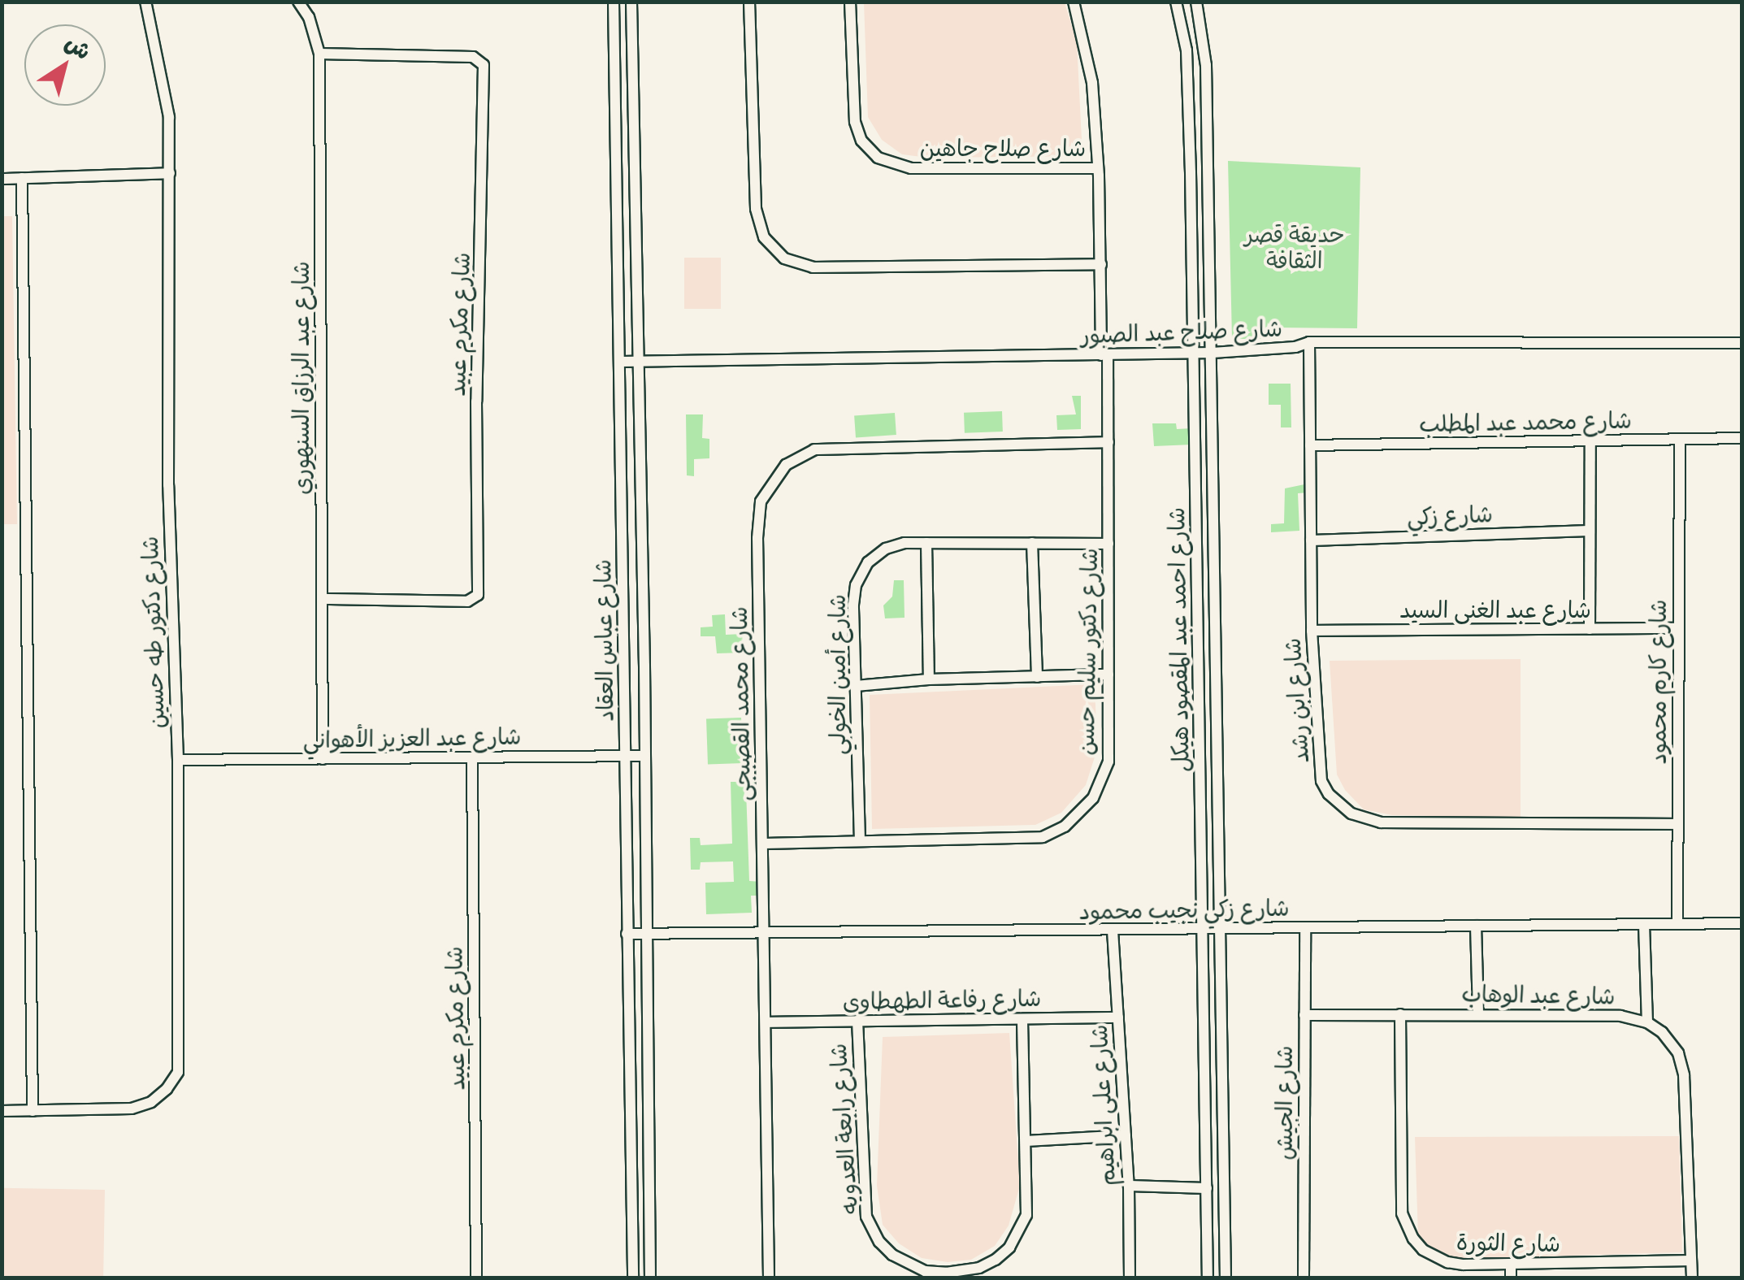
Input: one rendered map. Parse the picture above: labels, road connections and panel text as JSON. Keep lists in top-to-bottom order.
{
  "streets": {
    "street": [
      "شارع صلاح جاهين",
      "شارع مكرم عبيد",
      "شارع صلاح عبد الصبور",
      "شارع عبد الرزاق السنهوري",
      "شارع محمد عبد المطلب",
      "شارع زكي",
      "شارع عبد الغنى السيد",
      "شارع دكتور طه حسين",
      "شارع احمد عبد المقصود هيكل",
      "شارع عباس العقاد",
      "شارع دكتور سليم حسن",
      "شارع أمين الخولي",
      "شارع كارم محمود",
      "شارع ابن رشد",
      "شارع محمد القصبجى",
      "شارع عبد العزيز الأهواني",
      "شارع زكي نجيب محمود",
      "شارع عبد الوهاب",
      "شارع رفاعة الطهطاوى",
      "شارع الجيش",
      "شارع على ابراهيم",
      "شارع رابعة العدويه",
      "شارع الثورة"
    ]
  },
  "crossings": [
    ["شارع صلاح جاهين", "شارع دكتور سليم حسن"],
    ["شارع مكرم عبيد", "شارع عبد الرزاق السنهوري"],
    ["شارع مكرم عبيد", "شارع عبد العزيز الأهواني"],
    ["شارع صلاح عبد الصبور", "شارع احمد عبد المقصود هيكل"],
    ["شارع صلاح عبد الصبور", "شارع عباس العقاد"],
    ["شارع صلاح عبد الصبور", "شارع دكتور سليم حسن"],
    ["شارع صلاح عبد الصبور", "شارع ابن رشد"],
    ["شارع عبد الرزاق السنهوري", "شارع عبد العزيز الأهواني"],
    ["شارع محمد عبد المطلب", "شارع كارم محمود"],
    ["شارع محمد عبد المطلب", "شارع ابن رشد"],
    ["شارع زكي", "شارع ابن رشد"],
    ["شارع عبد الغنى السيد", "شارع كارم محمود"],
    ["شارع عبد الغنى السيد", "شارع ابن رشد"],
    ["شارع دكتور طه حسين", "شارع عبد العزيز الأهواني"],
    ["شارع احمد عبد المقصود هيكل", "شارع زكي نجيب محمود"],
    ["شارع عباس العقاد", "شارع عبد العزيز الأهواني"],
    ["شارع عباس العقاد", "شارع زكي نجيب محمود"],
    ["شارع دكتور سليم حسن", "شارع أمين الخولي"],
    ["شارع دكتور سليم حسن", "شارع محمد القصبجى"],
    ["شارع كارم محمود", "شارع ابن رشد"],
    ["شارع كارم محمود", "شارع زكي نجيب محمود"],
    ["شارع محمد القصبجى", "شارع زكي نجيب محمود"],
    ["شارع محمد القصبجى", "شارع رفاعة الطهطاوى"],
    ["شارع زكي نجيب محمود", "شارع الجيش"],
    ["شارع زكي نجيب محمود", "شارع على ابراهيم"],
    ["شارع عبد الوهاب", "شارع الجيش"],
    ["شارع عبد الوهاب", "شارع الثورة"],
    ["شارع رفاعة الطهطاوى", "شارع على ابراهيم"],
    ["شارع رفاعة الطهطاوى", "شارع رابعة العدويه"]
  ],
  "parks": ["حديقة قصر الثقافة"],
  "north": "top right"
}
